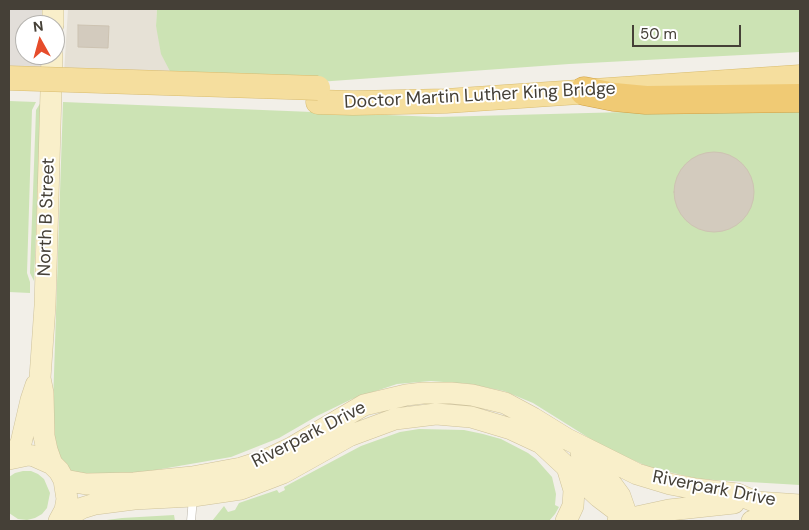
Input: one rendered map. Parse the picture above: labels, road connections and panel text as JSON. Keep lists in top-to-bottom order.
{
  "streets": {
    "main road": ["Doctor Martin Luther King Bridge"],
    "street": ["North B Street", "Riverpark Drive"]
  },
  "crossings": [
    ["North B Street", "Riverpark Drive"]
  ],
  "scale_bar": "50 m",
  "north": "top"
}
